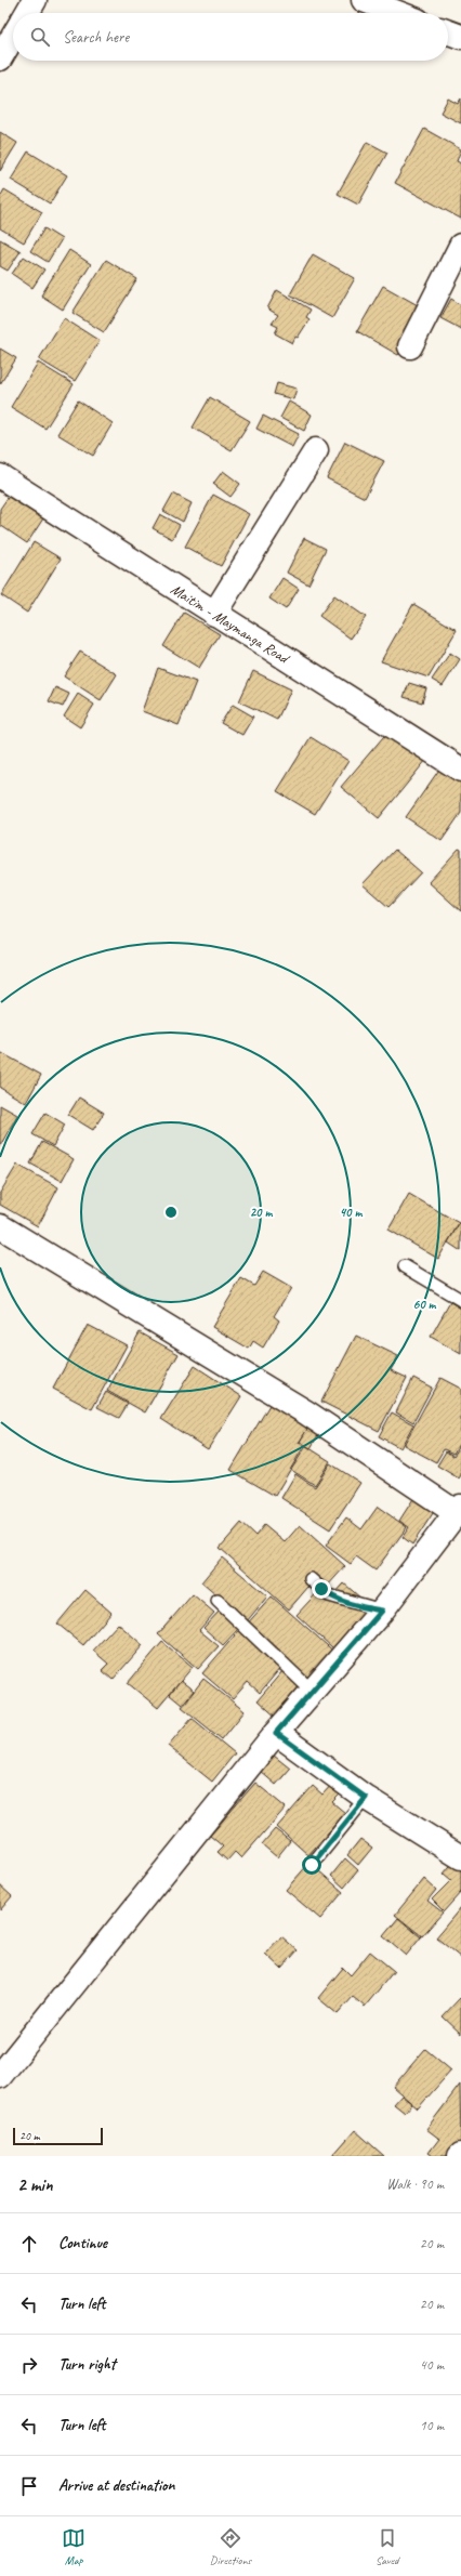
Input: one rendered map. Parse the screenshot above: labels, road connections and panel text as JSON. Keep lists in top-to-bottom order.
{
  "streets": {
    "street": ["Maitim - Maymanga Road"]
  },
  "scale_bar": "20 m",
  "page": {
    "search": "Search here",
    "scale": "20 m",
    "heading": ["2 min", "Walk · 90 m"],
    "list": [
      ["Continue", "20 m"],
      ["Turn left", "20 m"],
      ["Turn right", "40 m"],
      ["Turn left", "10 m"],
      "Arrive at destination"
    ],
    "nav": ["Map", "Directions", "Saved"]
  },
  "rings": ["20 m", "40 m", "60 m"]
}
